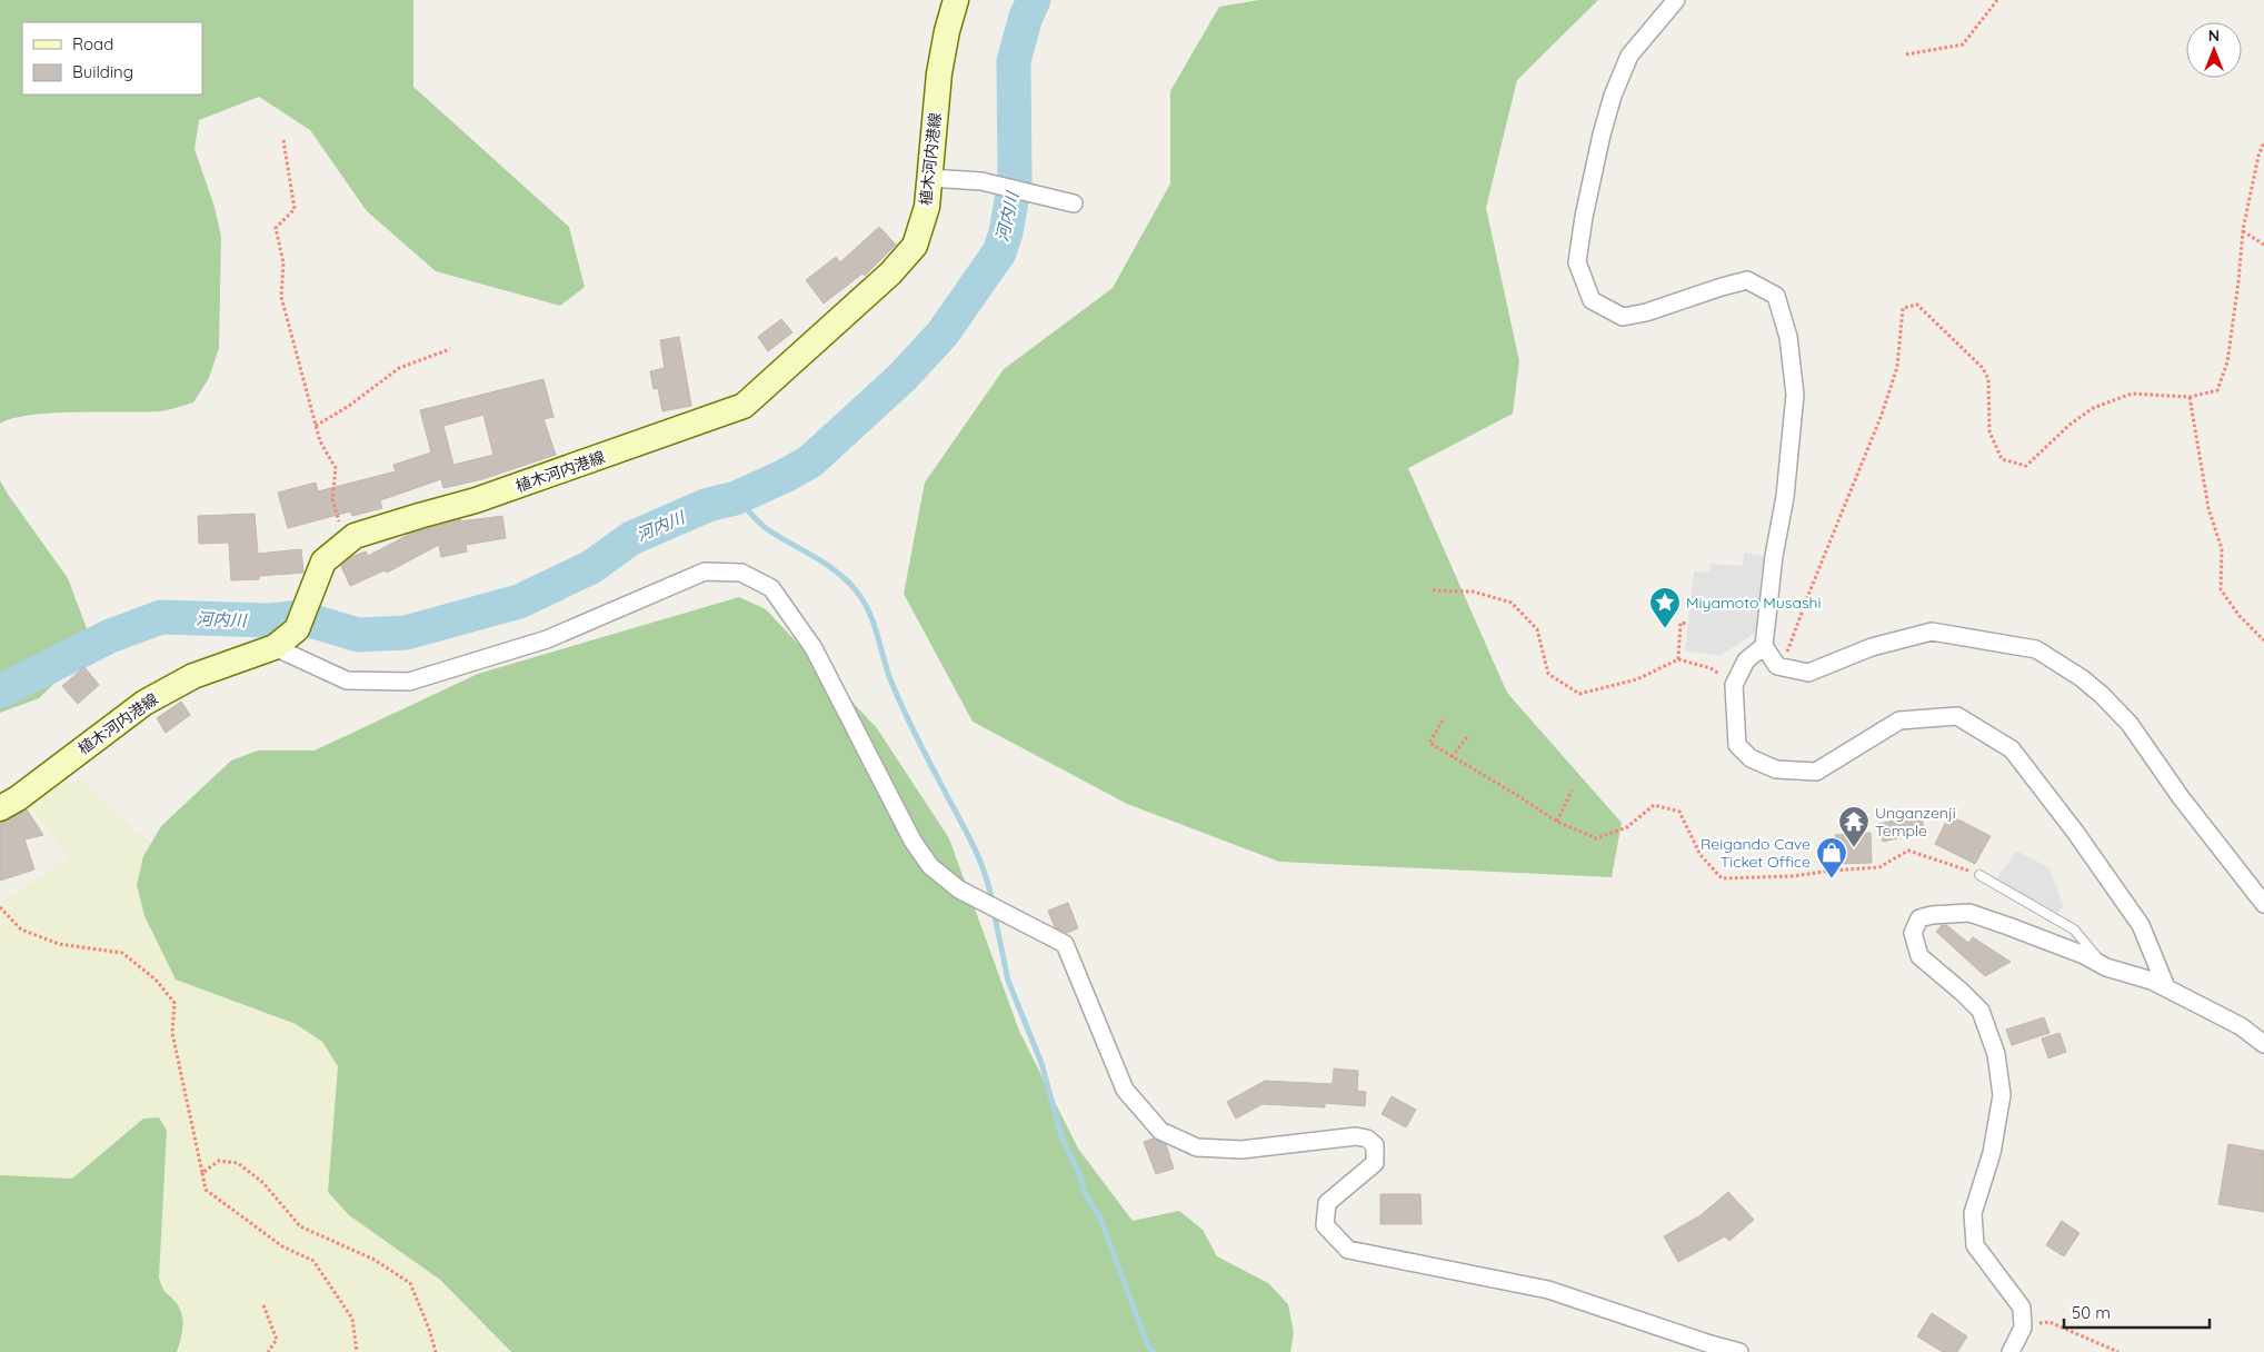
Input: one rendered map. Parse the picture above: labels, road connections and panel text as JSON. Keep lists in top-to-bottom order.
{
  "streets": {
    "main road": ["植木河内港線"]
  },
  "water": ["河内川"],
  "places": {
    "place": ["Miyamoto Musashi"],
    "temple": ["Unganzenji Temple"],
    "shop": ["Reigando Cave Ticket Office"]
  },
  "legend": ["Road", "Building"],
  "scale_bar": "50 m",
  "north": "top"
}
